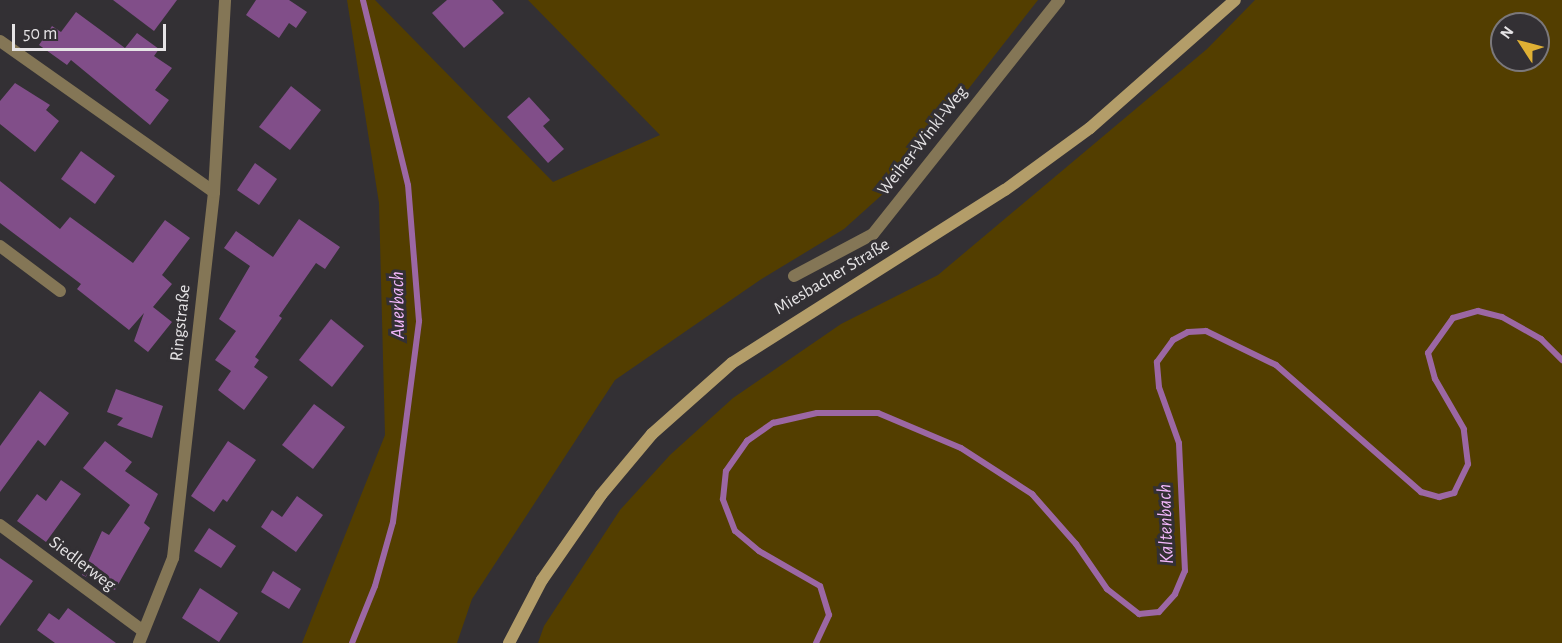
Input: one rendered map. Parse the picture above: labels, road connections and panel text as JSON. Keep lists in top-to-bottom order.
{
  "streets": {
    "main road": ["Miesbacher Straße"],
    "street": ["Weiher-Winkl-Weg", "Ringstraße", "Siedlerweg"]
  },
  "crossings": [
    ["Ringstraße", "Siedlerweg"]
  ],
  "water": ["Auerbach", "Kaltenbach"],
  "scale_bar": "50 m",
  "north": "top left"
}
